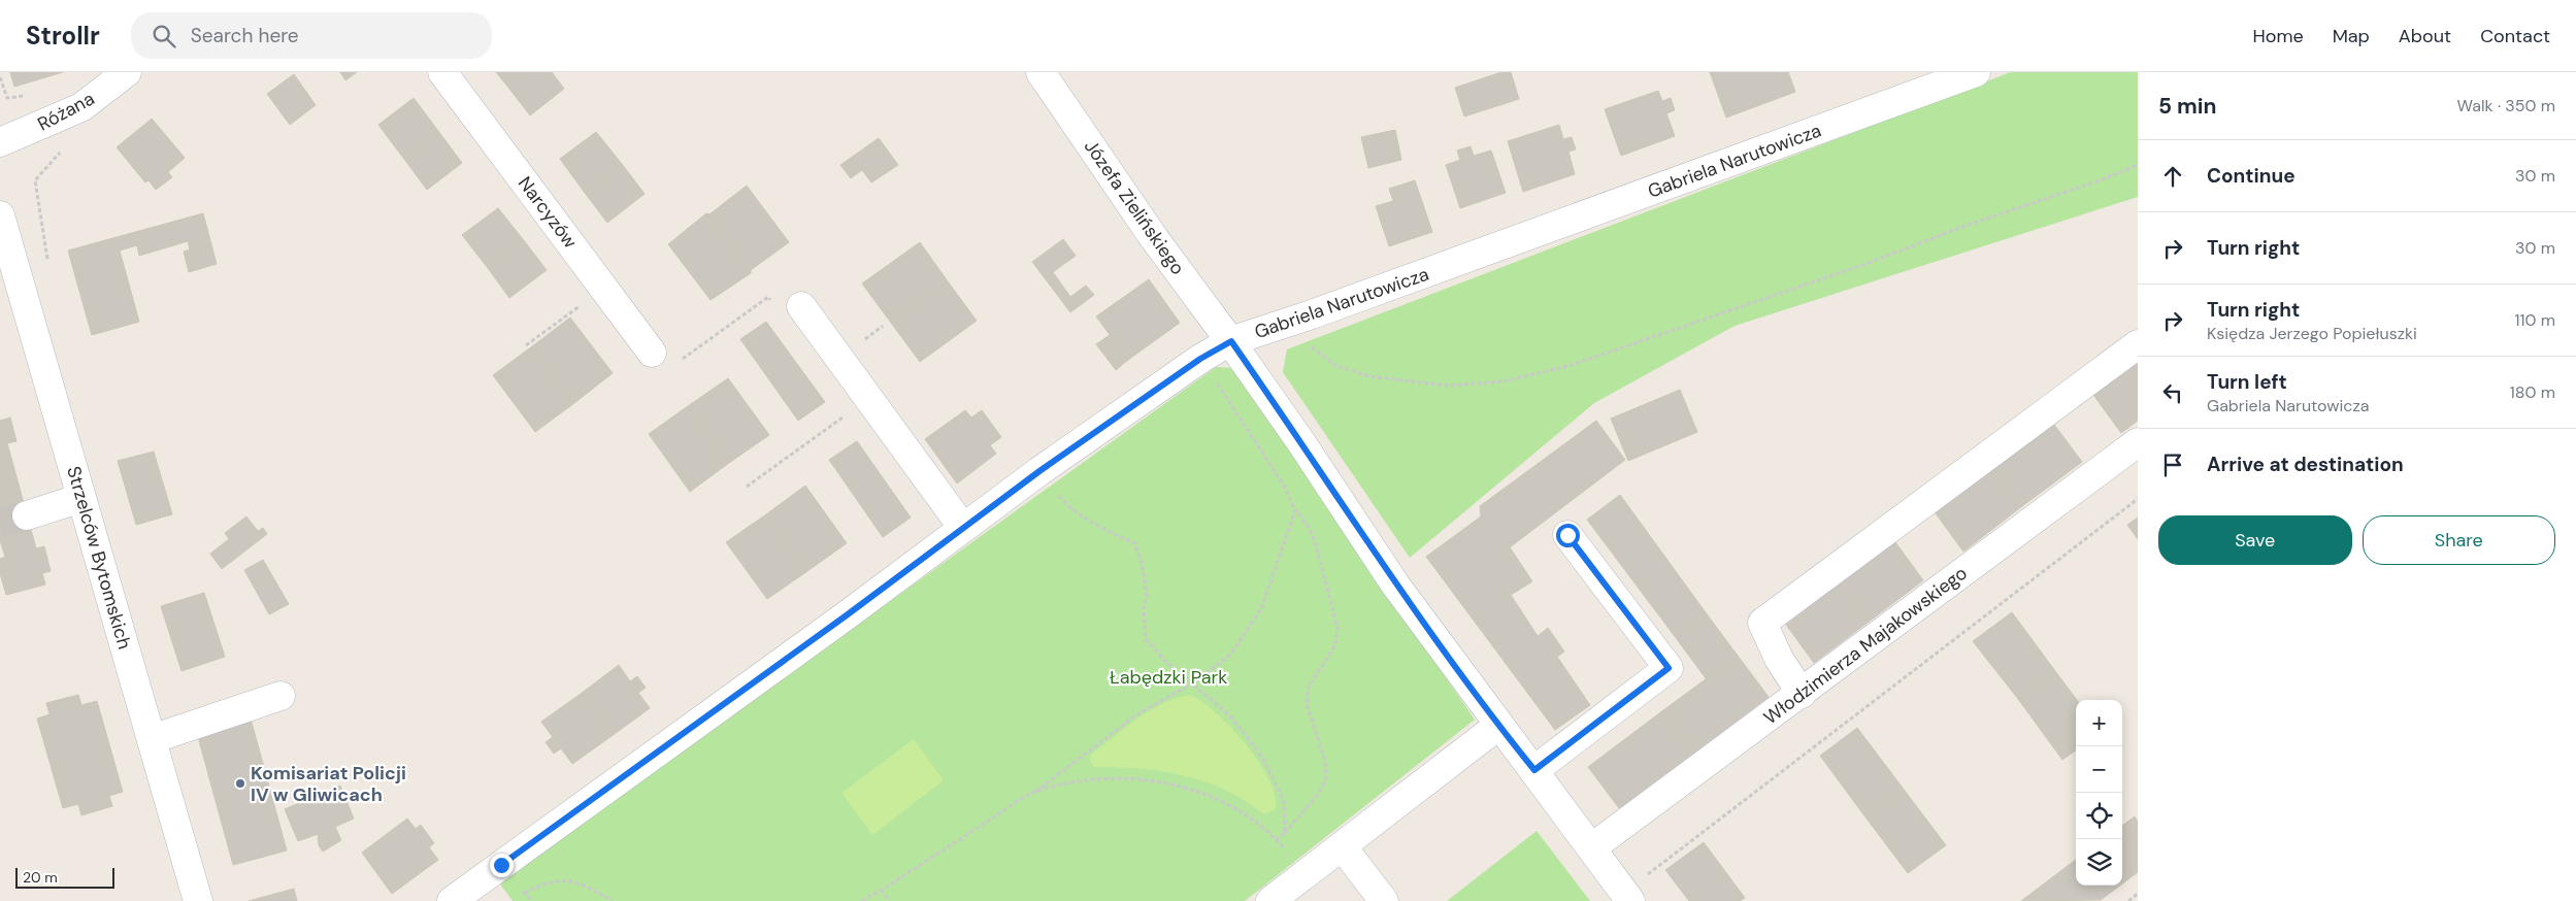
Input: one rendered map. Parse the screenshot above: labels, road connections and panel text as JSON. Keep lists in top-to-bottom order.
{
  "streets": {
    "street": [
      "Różana",
      "Gabriela Narutowicza",
      "Józefa Zielińskiego",
      "Narcyzów",
      "Strzelców Bytomskich",
      "Włodzimierza Majakowskiego"
    ]
  },
  "crossings": [
    ["Gabriela Narutowicza", "Józefa Zielińskiego"],
    ["Józefa Zielińskiego", "Włodzimierza Majakowskiego"]
  ],
  "parks": ["Łabędzki Park"],
  "places": ["Komisariat Policji IV w Gliwicach"],
  "scale_bar": "20 m",
  "page": {
    "header": "Strollr",
    "search": "Search here",
    "nav": [
      "Home",
      "Map",
      "About",
      "Contact"
    ],
    "heading": ["5 min", "Walk · 350 m"],
    "list": [
      ["Continue", "30 m"],
      ["Turn right", "30 m"],
      ["Turn right", "Księdza Jerzego Popiełuszki", "110 m"],
      ["Turn left", "Gabriela Narutowicza", "180 m"],
      "Arrive at destination"
    ],
    "buttons": ["Save", "Share"],
    "map_buttons": ["+", "−"],
    "scale": "20 m"
  }
}
